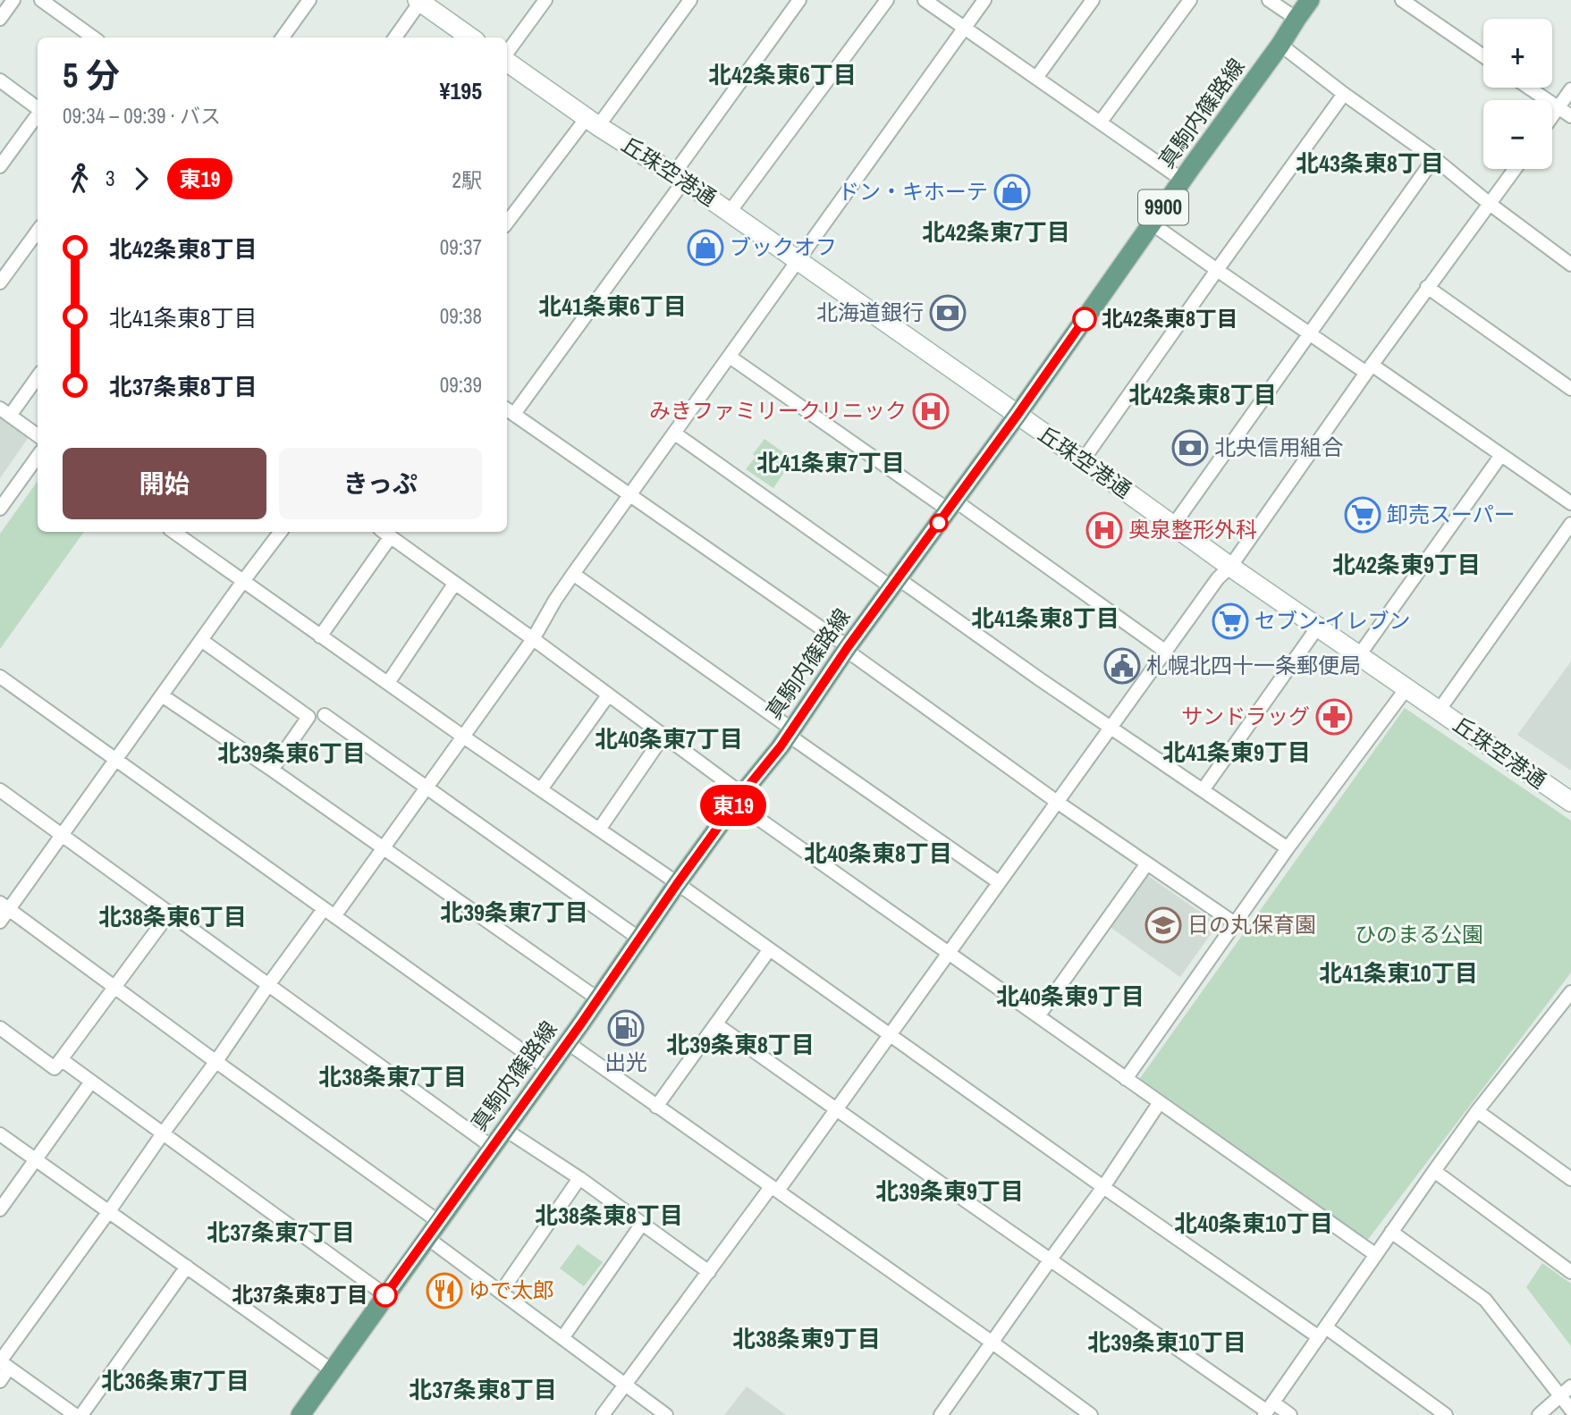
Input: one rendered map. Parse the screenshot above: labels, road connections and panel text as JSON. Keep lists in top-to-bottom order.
{
  "streets": {
    "main road": ["真駒内篠路線", "丘珠空港通", "9900"]
  },
  "crossings": [
    ["真駒内篠路線", "丘珠空港通"]
  ],
  "districts": [
    "北42条東6丁目",
    "北43条東8丁目",
    "北42条東7丁目",
    "北41条東6丁目",
    "北42条東8丁目",
    "北41条東7丁目",
    "北42条東9丁目",
    "北41条東8丁目",
    "北40条東7丁目",
    "北41条東9丁目",
    "北39条東6丁目",
    "北40条東8丁目",
    "北39条東7丁目",
    "北38条東6丁目",
    "北41条東10丁目",
    "北40条東9丁目",
    "北39条東8丁目",
    "北38条東7丁目",
    "北39条東9丁目",
    "北38条東8丁目",
    "北40条東10丁目",
    "北37条東7丁目",
    "北38条東9丁目",
    "北39条東10丁目",
    "北36条東7丁目",
    "北37条東8丁目"
  ],
  "parks": ["ひのまる公園"],
  "places": {
    "shop": ["ドン・キホーテ", "ブックオフ"],
    "bank": ["北海道銀行", "北央信用組合"],
    "other": ["北42条東8丁目", "北37条東8丁目"],
    "hospital": ["みきファミリークリニック", "奥泉整形外科"],
    "supermarket": ["卸売スーパー", "セブン-イレブン"],
    "public building": ["札幌北四十一条郵便局"],
    "pharmacy": ["サンドラッグ"],
    "school or university": ["日の丸保育園"],
    "fuel station": ["出光"],
    "restaurant": ["ゆで太郎"]
  },
  "lines": ["bus line 東19"],
  "page": {
    "on_map": "東19",
    "map_buttons": ["+", "−"],
    "heading": ["5 分", "09:34 – 09:39 · バス", "¥195"],
    "legs": ["3", "東19", "2駅"],
    "list": [
      {
        "name": "北42条東8丁目",
        "value": "09:37"
      },
      {
        "name": "北41条東8丁目",
        "value": "09:38"
      },
      {
        "name": "北37条東8丁目",
        "value": "09:39"
      }
    ],
    "buttons": ["開始", "きっぷ"]
  }
}
